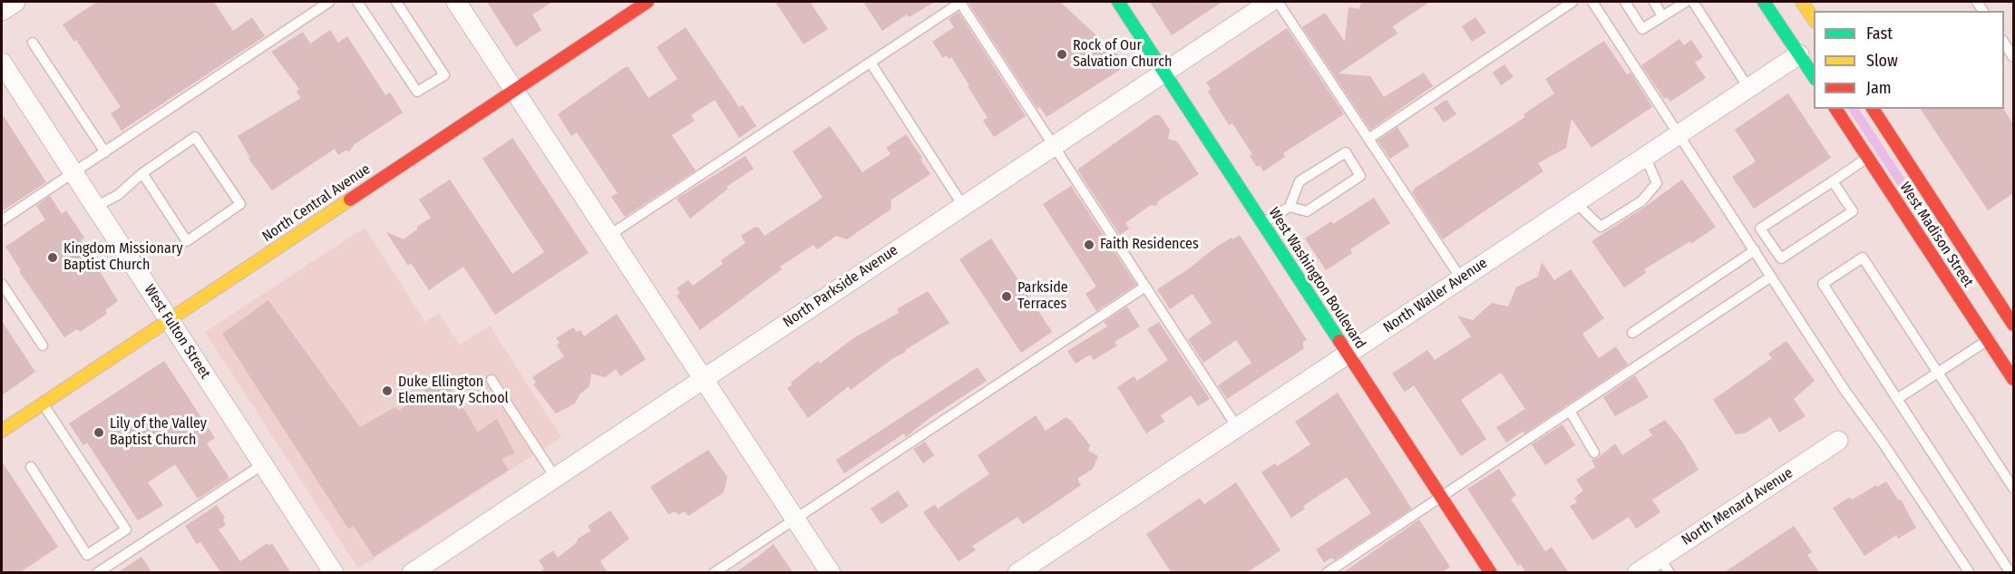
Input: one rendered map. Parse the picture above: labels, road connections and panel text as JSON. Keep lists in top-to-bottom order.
{
  "streets": {
    "street": [
      "North Central Avenue",
      "West Madison Street",
      "West Washington Boulevard",
      "North Parkside Avenue",
      "North Waller Avenue",
      "West Fulton Street",
      "North Menard Avenue"
    ]
  },
  "crossings": [
    ["North Central Avenue", "West Fulton Street"],
    ["West Washington Boulevard", "North Parkside Avenue"],
    ["West Washington Boulevard", "North Waller Avenue"]
  ],
  "places": [
    "Rock of Our Salvation Church",
    "Faith Residences",
    "Kingdom Missionary Baptist Church",
    "Parkside Terraces",
    "Duke Ellington Elementary School",
    "Lily of the Valley Baptist Church"
  ],
  "legend": ["Fast", "Slow", "Jam"]
}
